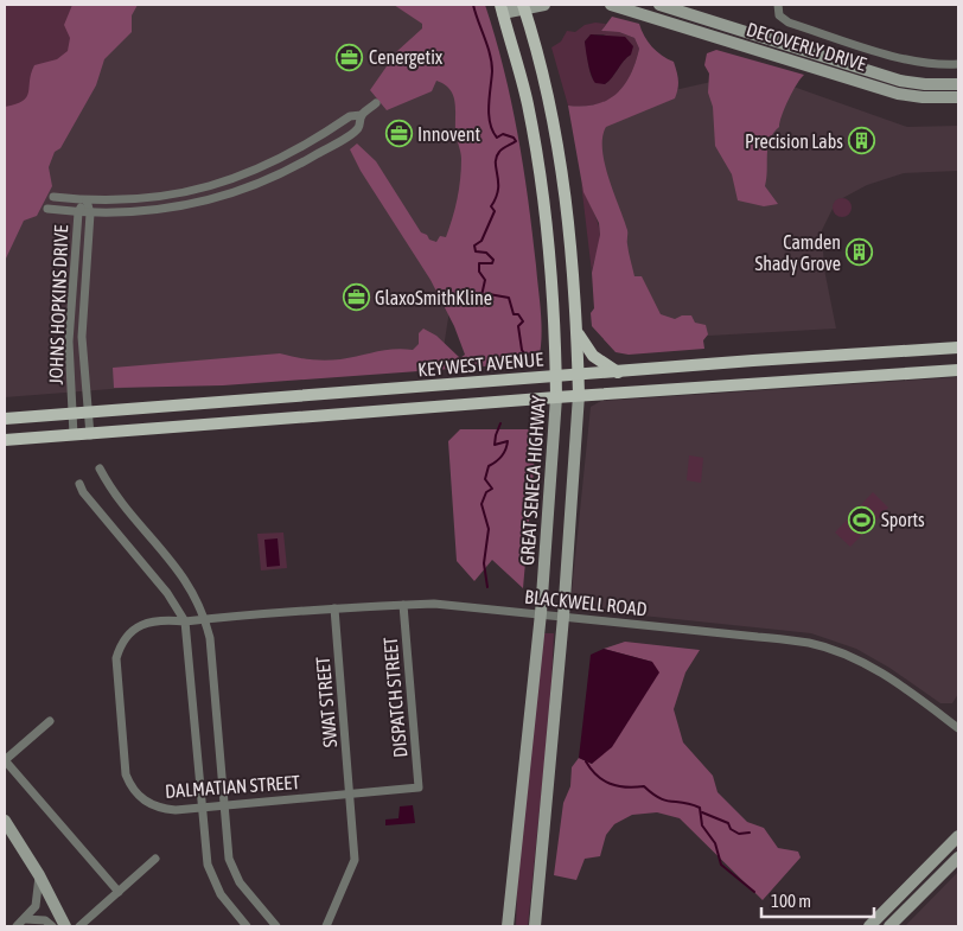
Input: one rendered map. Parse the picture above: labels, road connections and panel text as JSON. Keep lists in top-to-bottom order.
{
  "streets": {
    "main road": ["DECOVERLY DRIVE", "KEY WEST AVENUE", "GREAT SENECA HIGHWAY"],
    "street": [
      "JOHNS HOPKINS DRIVE",
      "BLACKWELL ROAD",
      "DISPATCH STREET",
      "SWAT STREET",
      "DALMATIAN STREET"
    ]
  },
  "crossings": [
    ["JOHNS HOPKINS DRIVE", "KEY WEST AVENUE"],
    ["KEY WEST AVENUE", "GREAT SENECA HIGHWAY"],
    ["GREAT SENECA HIGHWAY", "BLACKWELL ROAD"],
    ["BLACKWELL ROAD", "DISPATCH STREET"],
    ["BLACKWELL ROAD", "SWAT STREET"],
    ["BLACKWELL ROAD", "DALMATIAN STREET"],
    ["DISPATCH STREET", "DALMATIAN STREET"],
    ["SWAT STREET", "DALMATIAN STREET"]
  ],
  "places": {
    "office": ["Cenergetix", "Innovent", "GlaxoSmithKline"],
    "building": ["Precision Labs", "Camden Shady Grove"],
    "sports": ["Sports"]
  },
  "scale_bar": "100 m"
}
